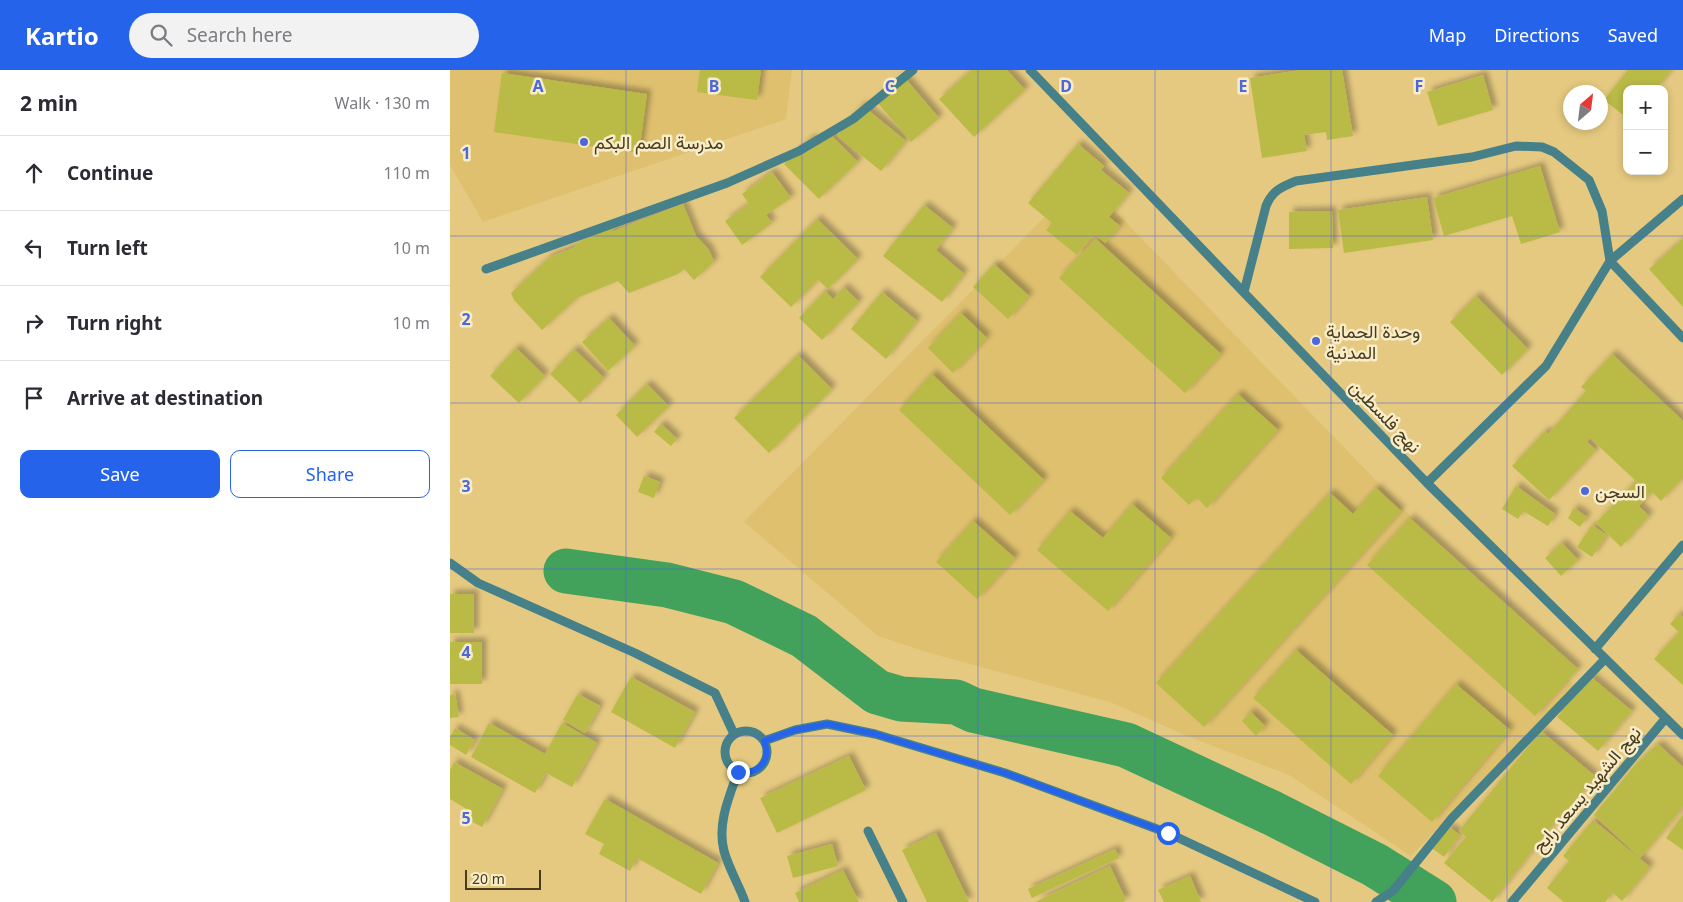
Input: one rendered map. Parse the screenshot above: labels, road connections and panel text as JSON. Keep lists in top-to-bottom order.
{
  "streets": {
    "street": ["نهج فلسطين", "نهج الشهيد يسعد رابح"]
  },
  "crossings": [
    ["نهج فلسطين", "نهج الشهيد يسعد رابح"]
  ],
  "places": ["مدرسة الصم البكم", "وحدة الحماية المدنية", "السجن"],
  "scale_bar": "20 m",
  "north": "top right",
  "page": {
    "header": "Kartio",
    "search": "Search here",
    "nav": ["Map", "Directions", "Saved"],
    "heading": ["2 min", "Walk · 130 m"],
    "map_buttons": ["+", "−"],
    "list": [
      ["Continue", "110 m"],
      ["Turn left", "10 m"],
      ["Turn right", "10 m"],
      "Arrive at destination"
    ],
    "buttons": ["Save", "Share"],
    "scale": "20 m"
  },
  "grid": {
    "columns": [
      "A",
      "B",
      "C",
      "D",
      "E",
      "F"
    ],
    "rows": [
      "1",
      "2",
      "3",
      "4",
      "5"
    ]
  }
}
